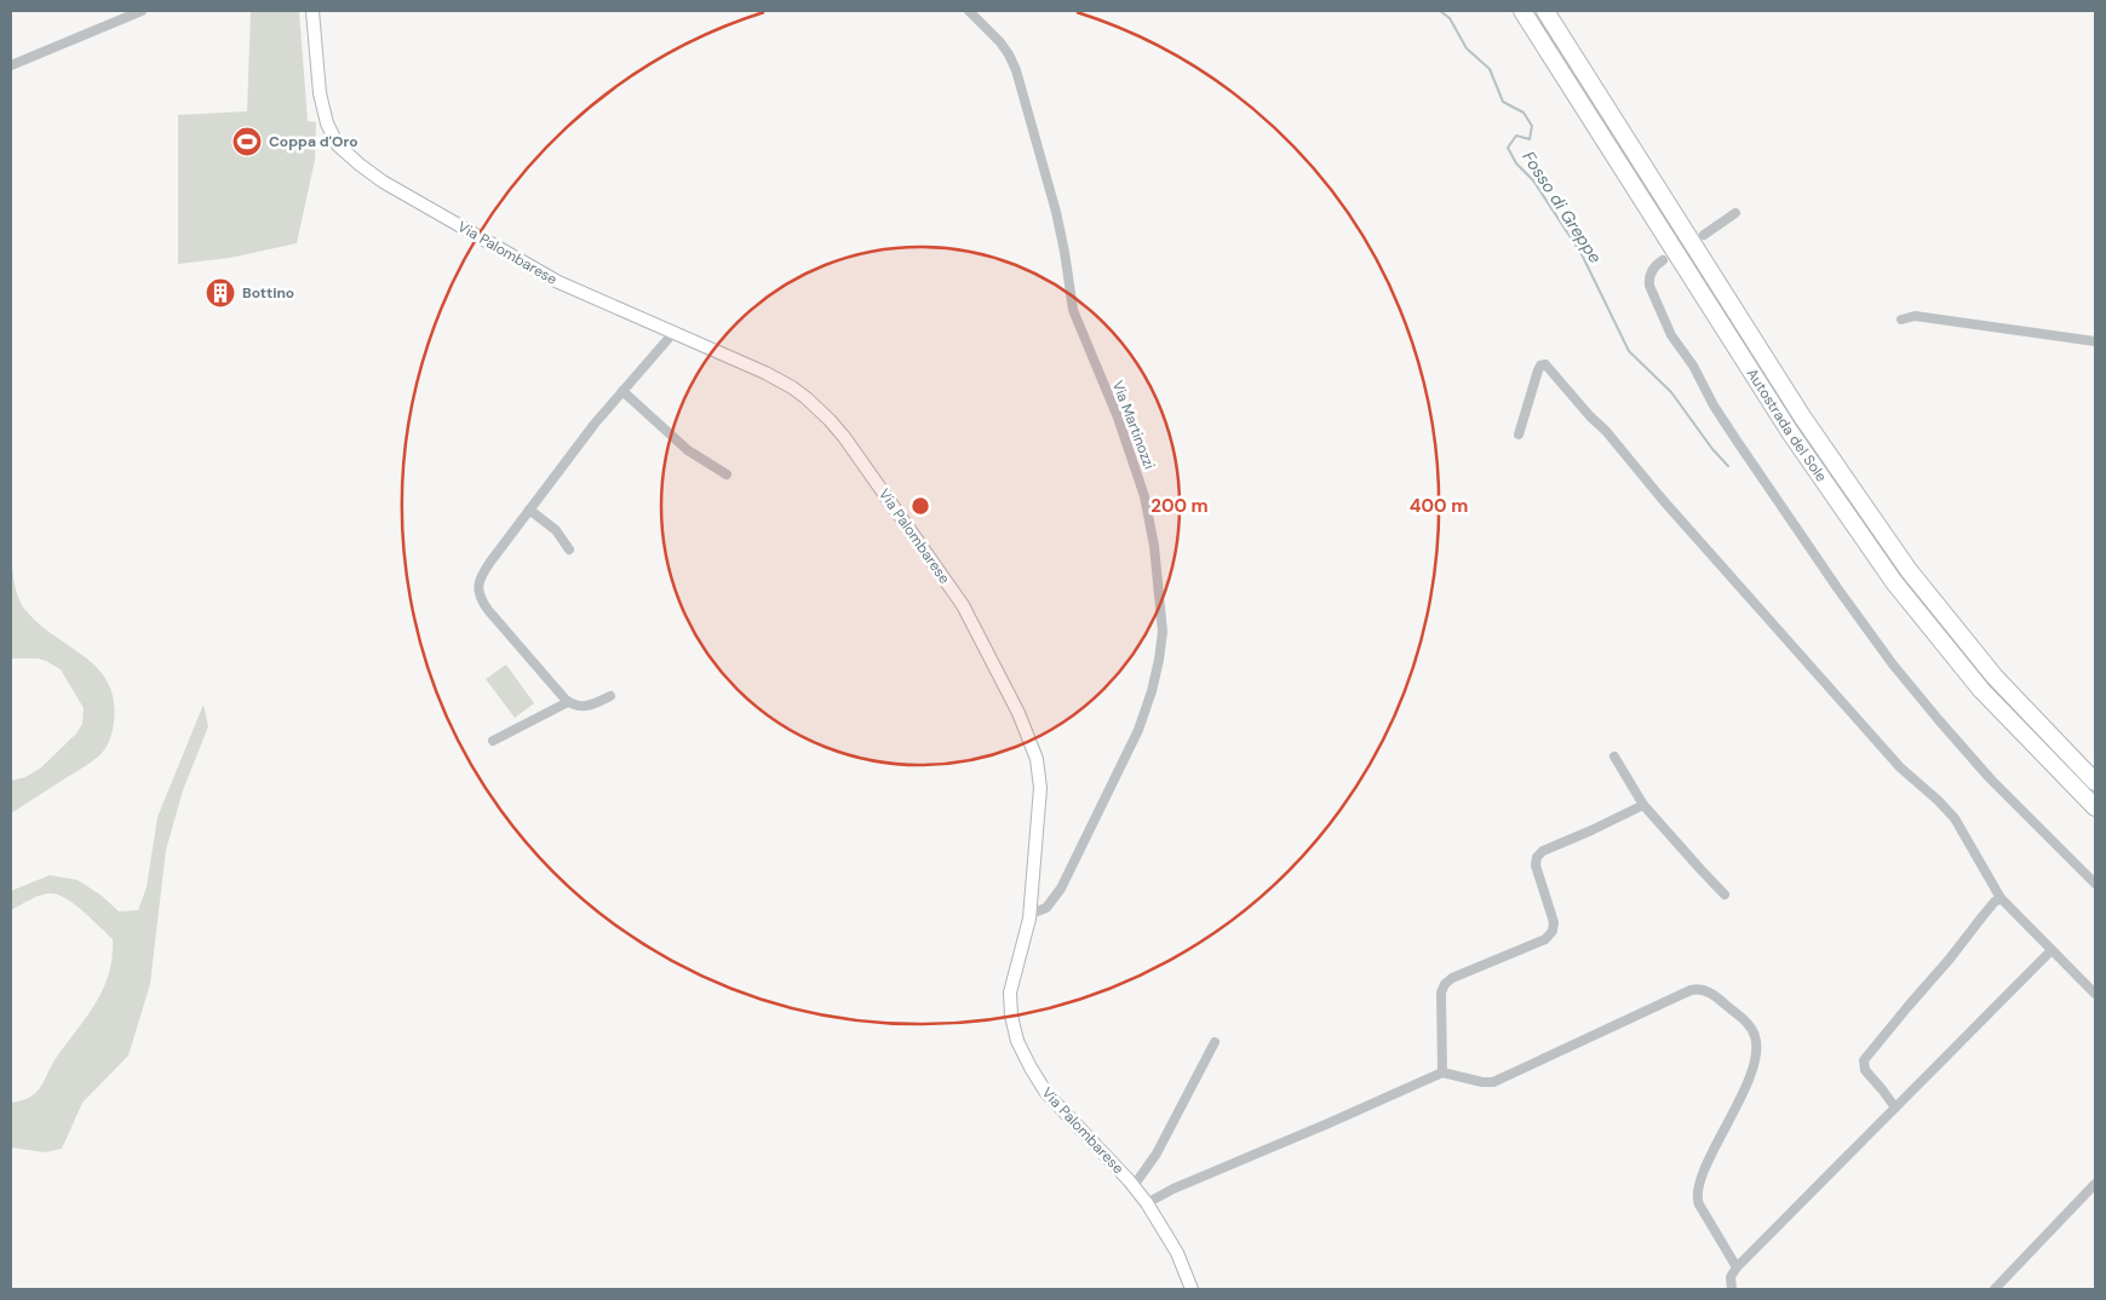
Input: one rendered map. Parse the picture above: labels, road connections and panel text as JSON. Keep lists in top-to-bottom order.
{
  "streets": {
    "highway": ["Autostrada del Sole"],
    "main road": ["Via Palombarese"],
    "street": ["Via Martinozzi"]
  },
  "crossings": [
    ["Via Palombarese", "Via Martinozzi"]
  ],
  "water": ["Fosso di Greppe"],
  "places": {
    "sports": ["Coppa d'Oro"],
    "building": ["Bottino"]
  },
  "rings": ["200 m", "400 m"]
}
